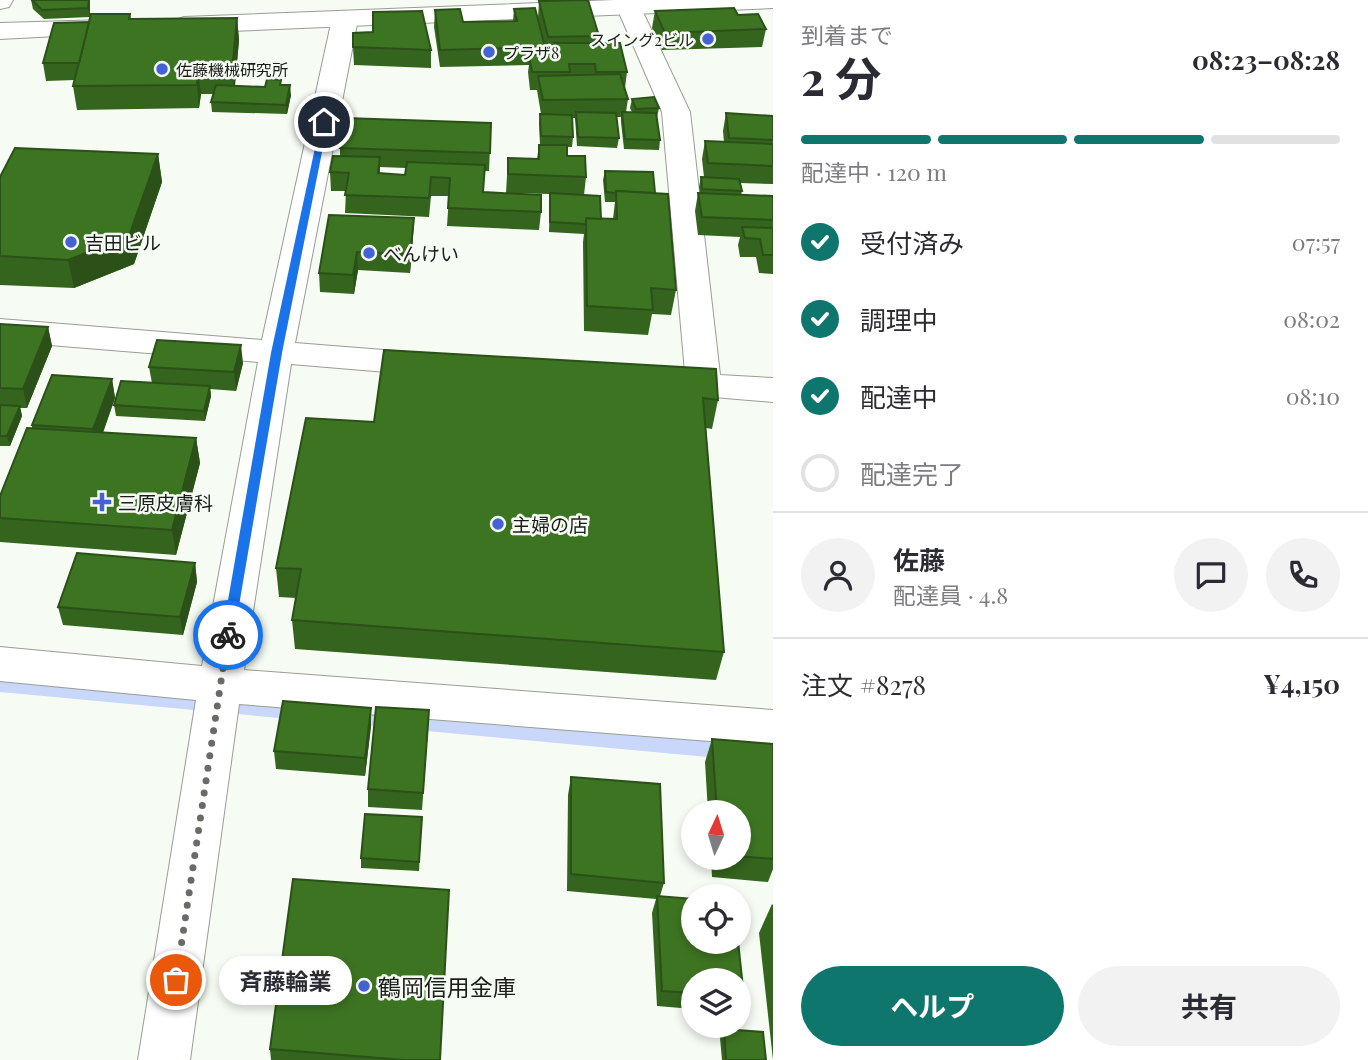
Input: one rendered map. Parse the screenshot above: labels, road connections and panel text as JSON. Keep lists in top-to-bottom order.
{
  "places": {
    "other": [
      "スイング2ビル",
      "プラザ8",
      "佐藤機械研究所",
      "吉田ビル",
      "べんけい",
      "主婦の店",
      "斉藤輪業",
      "鶴岡信用金庫"
    ],
    "health": ["三原皮膚科"]
  },
  "north": "top",
  "page": {
    "heading": ["2 分", "到着まで", "08:23–08:28"],
    "panel": [
      "佐藤",
      "配達員 · 4.8",
      "注文 #8278",
      "¥4,150"
    ],
    "bar": "配達中 · 120 m",
    "list": [
      ["受付済み", "07:57"],
      ["調理中", "08:02"],
      ["配達中", "08:10"],
      "配達完了"
    ],
    "buttons": ["ヘルプ", "共有"],
    "bubble": "斉藤輪業"
  }
}
